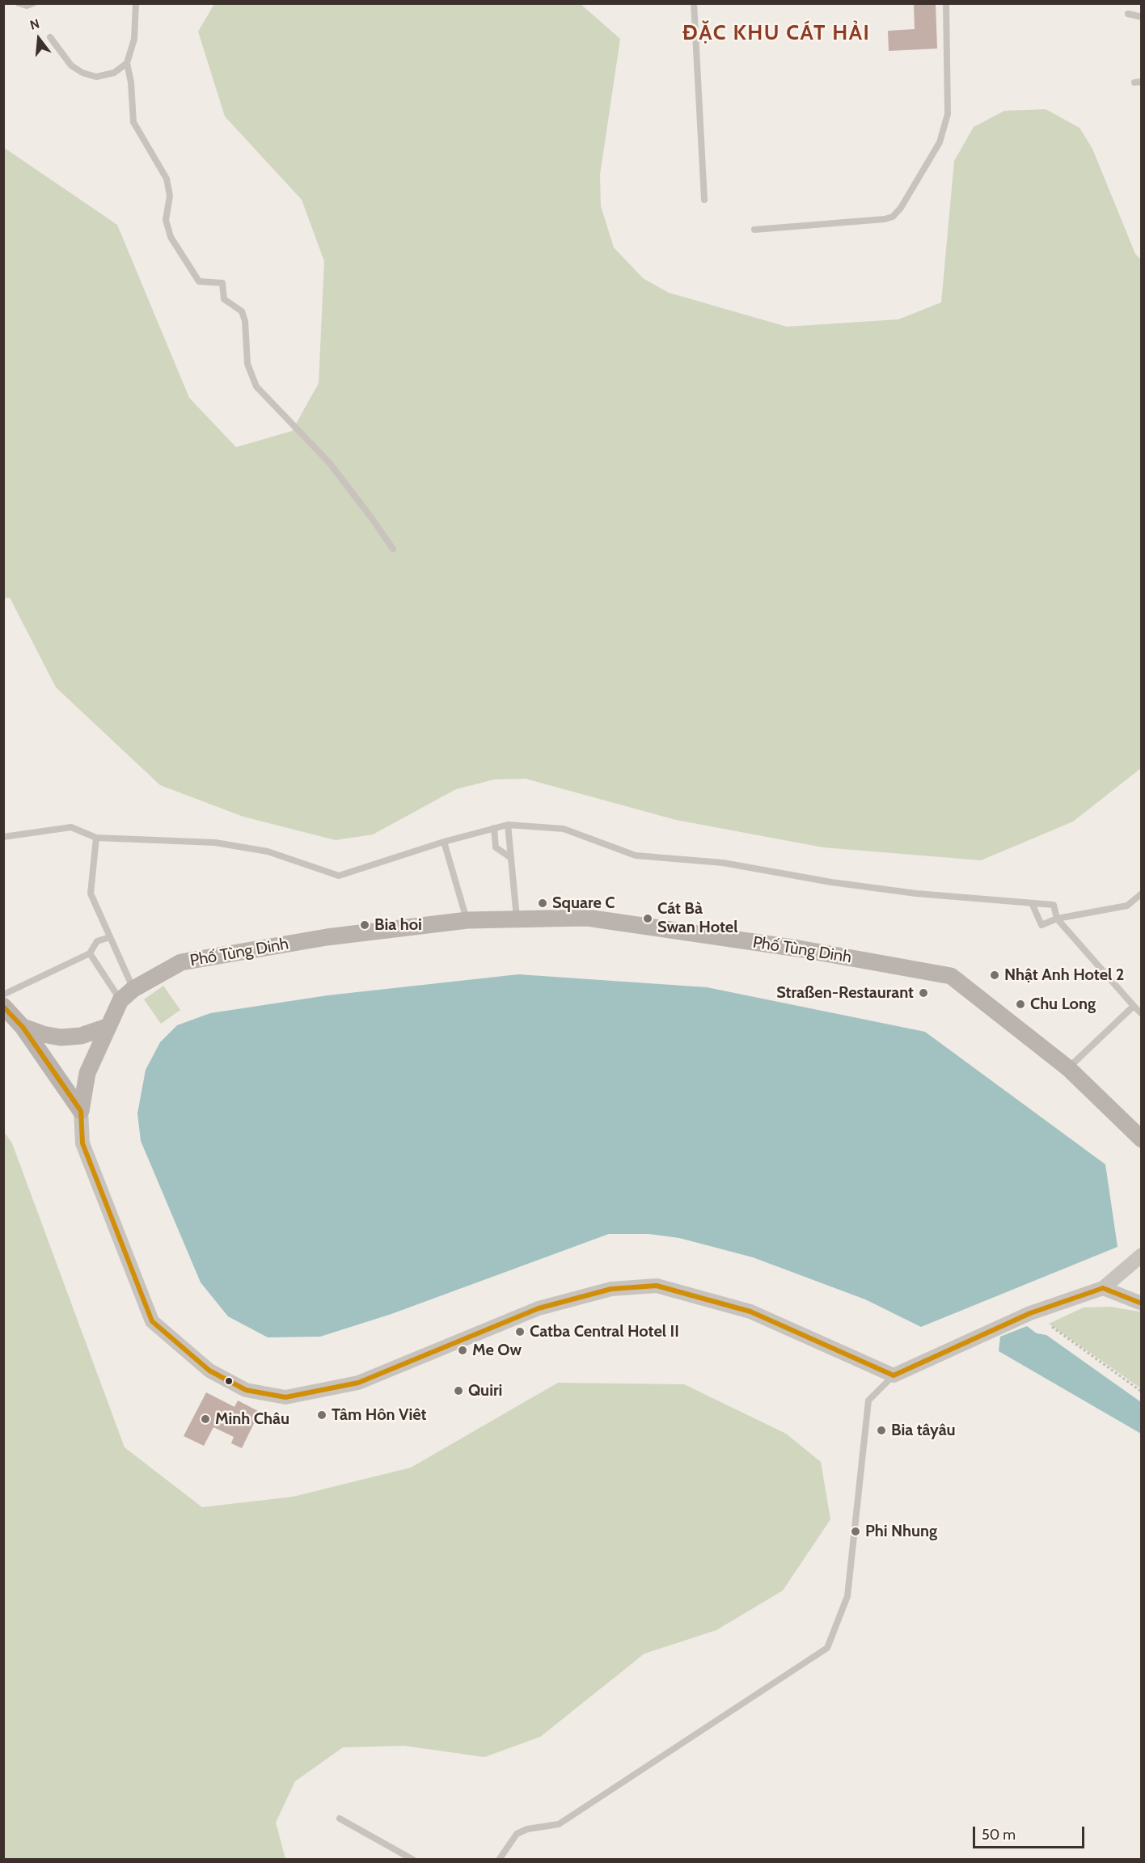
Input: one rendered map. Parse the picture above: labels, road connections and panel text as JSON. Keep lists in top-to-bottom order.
{
  "streets": {
    "main road": ["Phố Tùng Dinh"]
  },
  "districts": ["ĐẶC KHU CÁT HẢI"],
  "places": [
    "Square C",
    "Cát Bà Swan Hotel",
    "Bia hoi",
    "Nhật Anh Hotel 2",
    "Straßen-Restaurant",
    "Chu Long",
    "Catba Central Hotel II",
    "Me Ow",
    "Quiri",
    "Tâm Hôn Viêt",
    "Minh Châu",
    "Bia tâyâu",
    "Phi Nhung"
  ],
  "scale_bar": "50 m",
  "north": "top"
}
